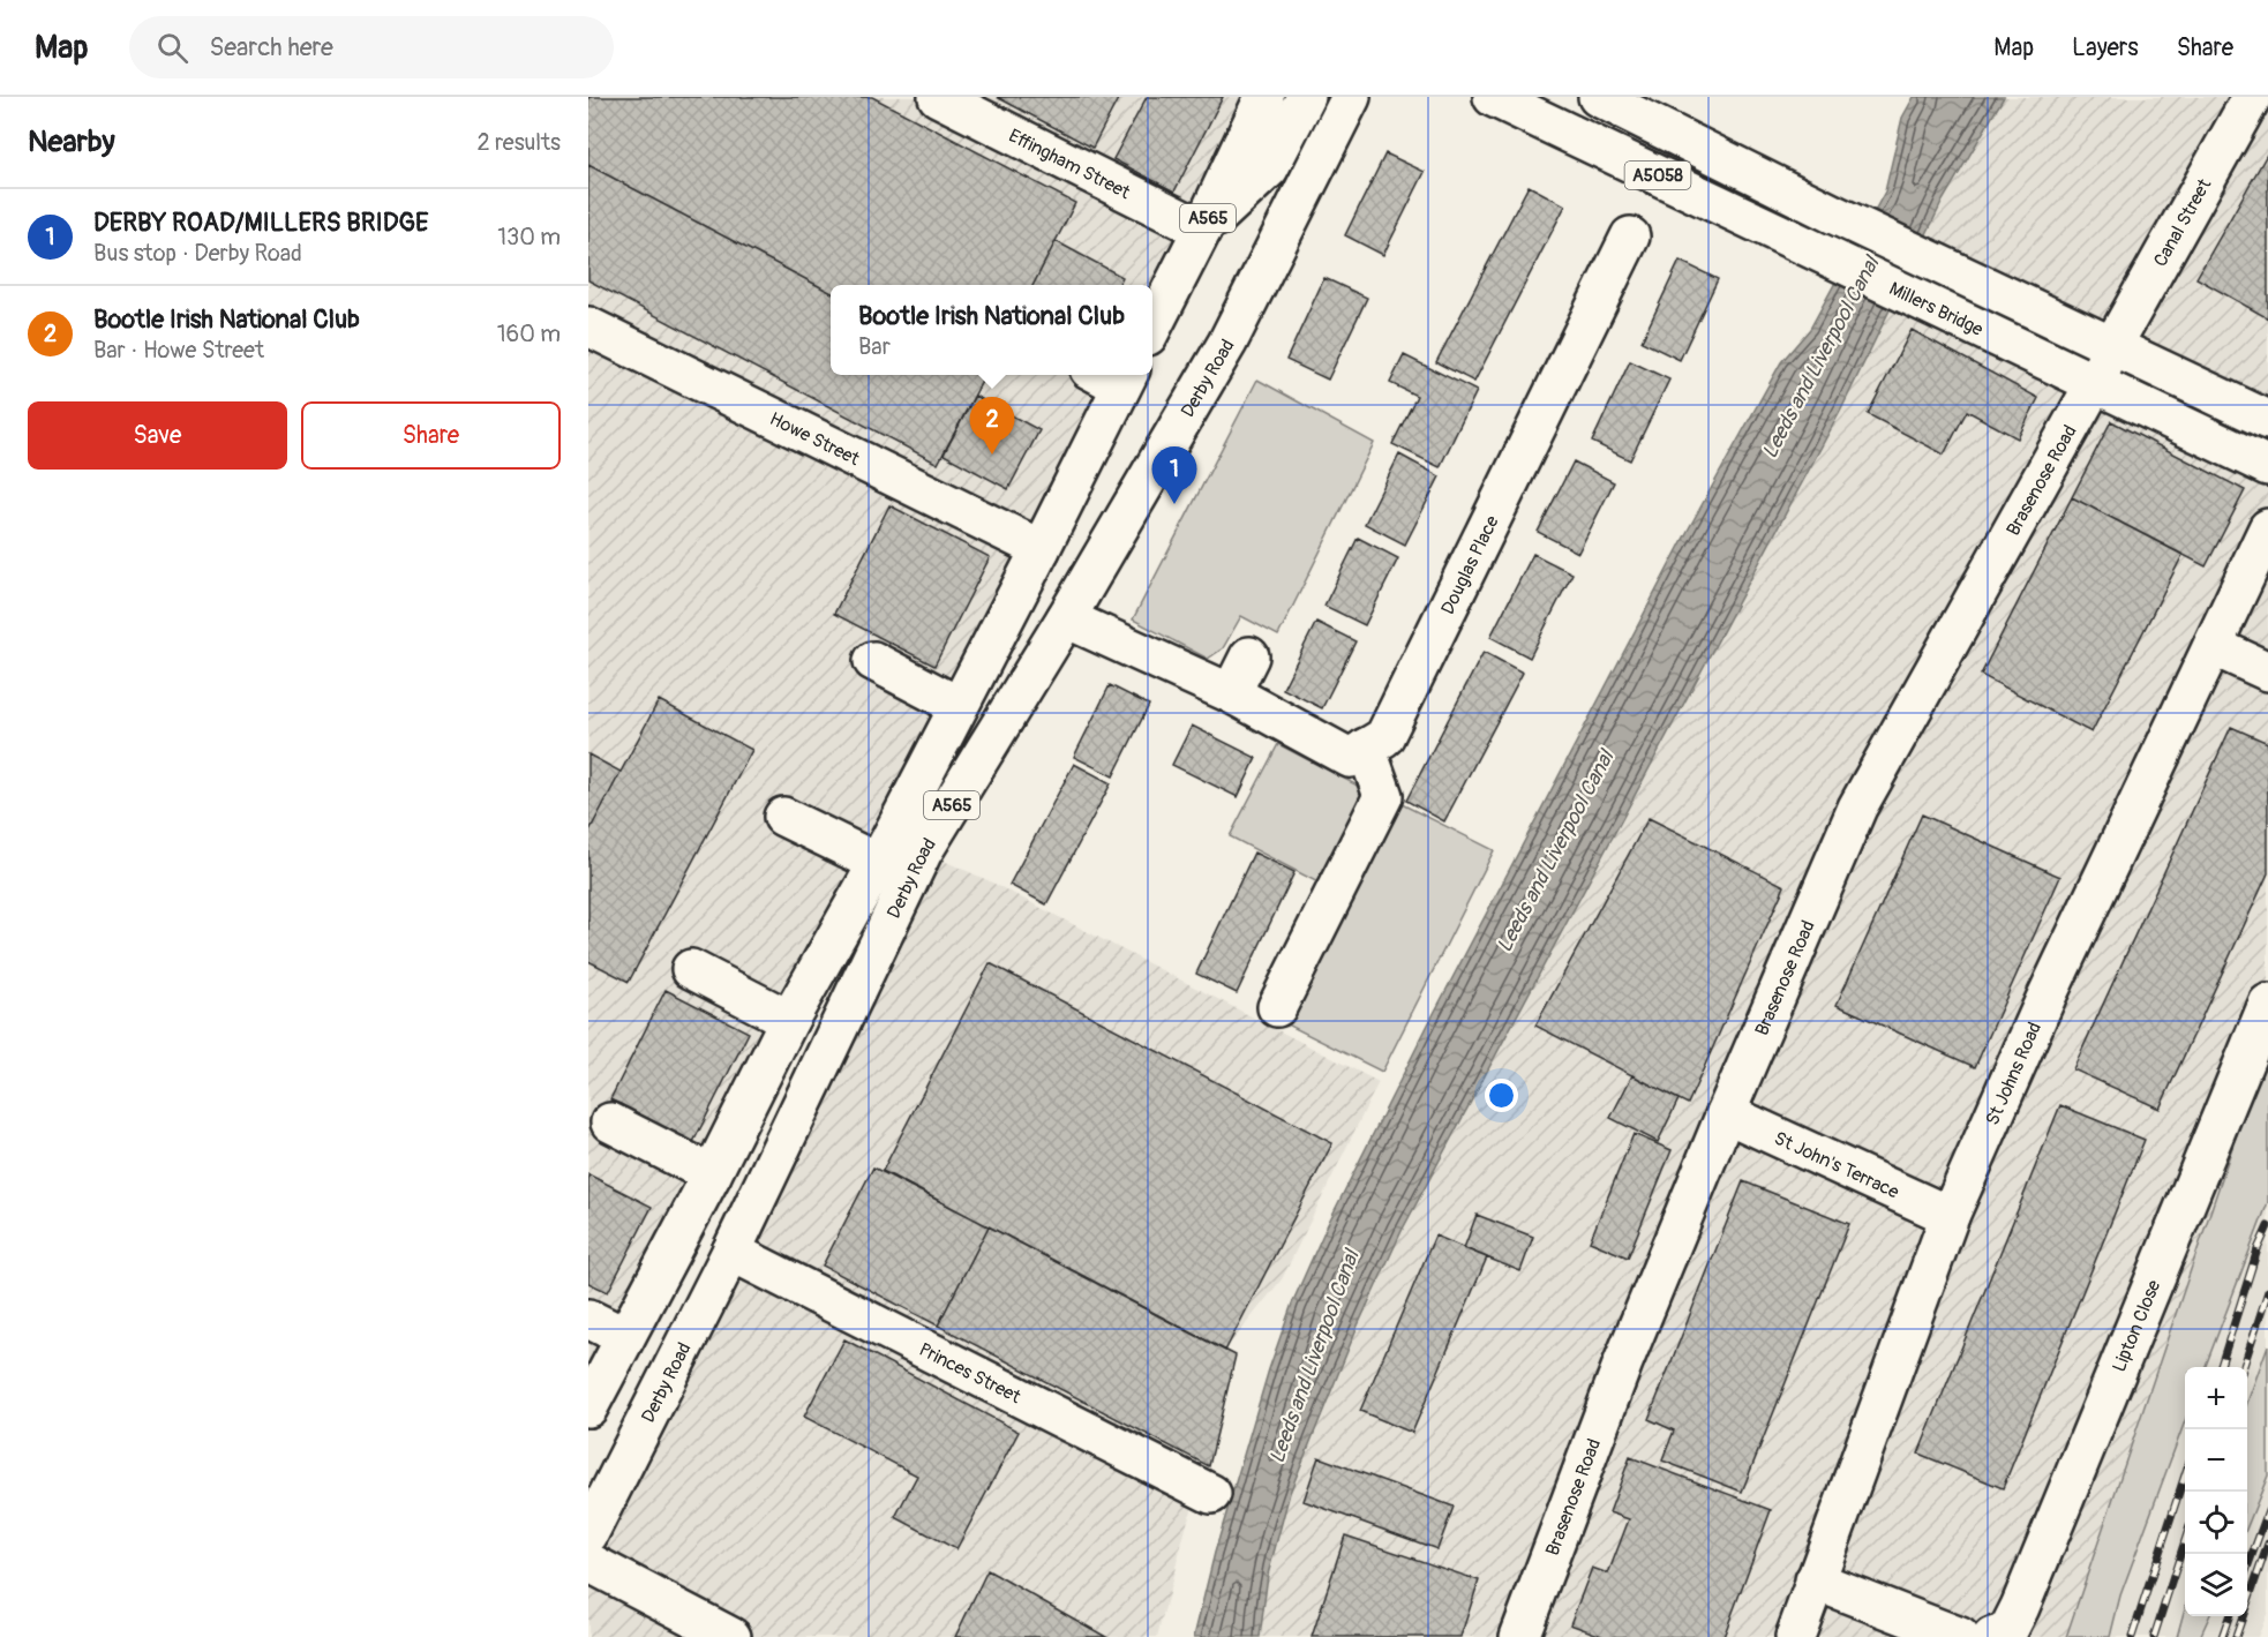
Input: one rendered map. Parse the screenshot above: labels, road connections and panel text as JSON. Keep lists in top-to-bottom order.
{
  "streets": {
    "main road": [
      "Effingham Street",
      "A5058",
      "A565",
      "Canal Street",
      "Millers Bridge",
      "Derby Road",
      "Howe Street",
      "Brasenose Road",
      "Douglas Place",
      "St Johns Road",
      "St John's Terrace",
      "Lipton Close",
      "Princes Street"
    ]
  },
  "crossings": [
    ["Effingham Street", "A565"],
    ["Canal Street", "Millers Bridge"],
    ["Canal Street", "Brasenose Road"],
    ["Millers Bridge", "Brasenose Road"],
    ["Derby Road", "Howe Street"],
    ["Derby Road", "Princes Street"],
    ["Brasenose Road", "St John's Terrace"],
    ["St Johns Road", "St John's Terrace"]
  ],
  "water": ["Leeds and Liverpool Canal"],
  "page": {
    "header": "Map",
    "search": "Search here",
    "nav": ["Map", "Layers", "Share"],
    "heading": ["Nearby", "2 results"],
    "list": [
      {
        "mark": "1",
        "name": "DERBY ROAD/MILLERS BRIDGE",
        "note": "Bus stop · Derby Road",
        "value": "130 m"
      },
      {
        "mark": "2",
        "name": "Bootle Irish National Club",
        "note": "Bar · Howe Street",
        "value": "160 m"
      }
    ],
    "popup": ["Bootle Irish National Club", "Bar"],
    "buttons": ["Save", "Share"],
    "pins": ["2", "1"],
    "map_buttons": ["+", "−"]
  }
}
